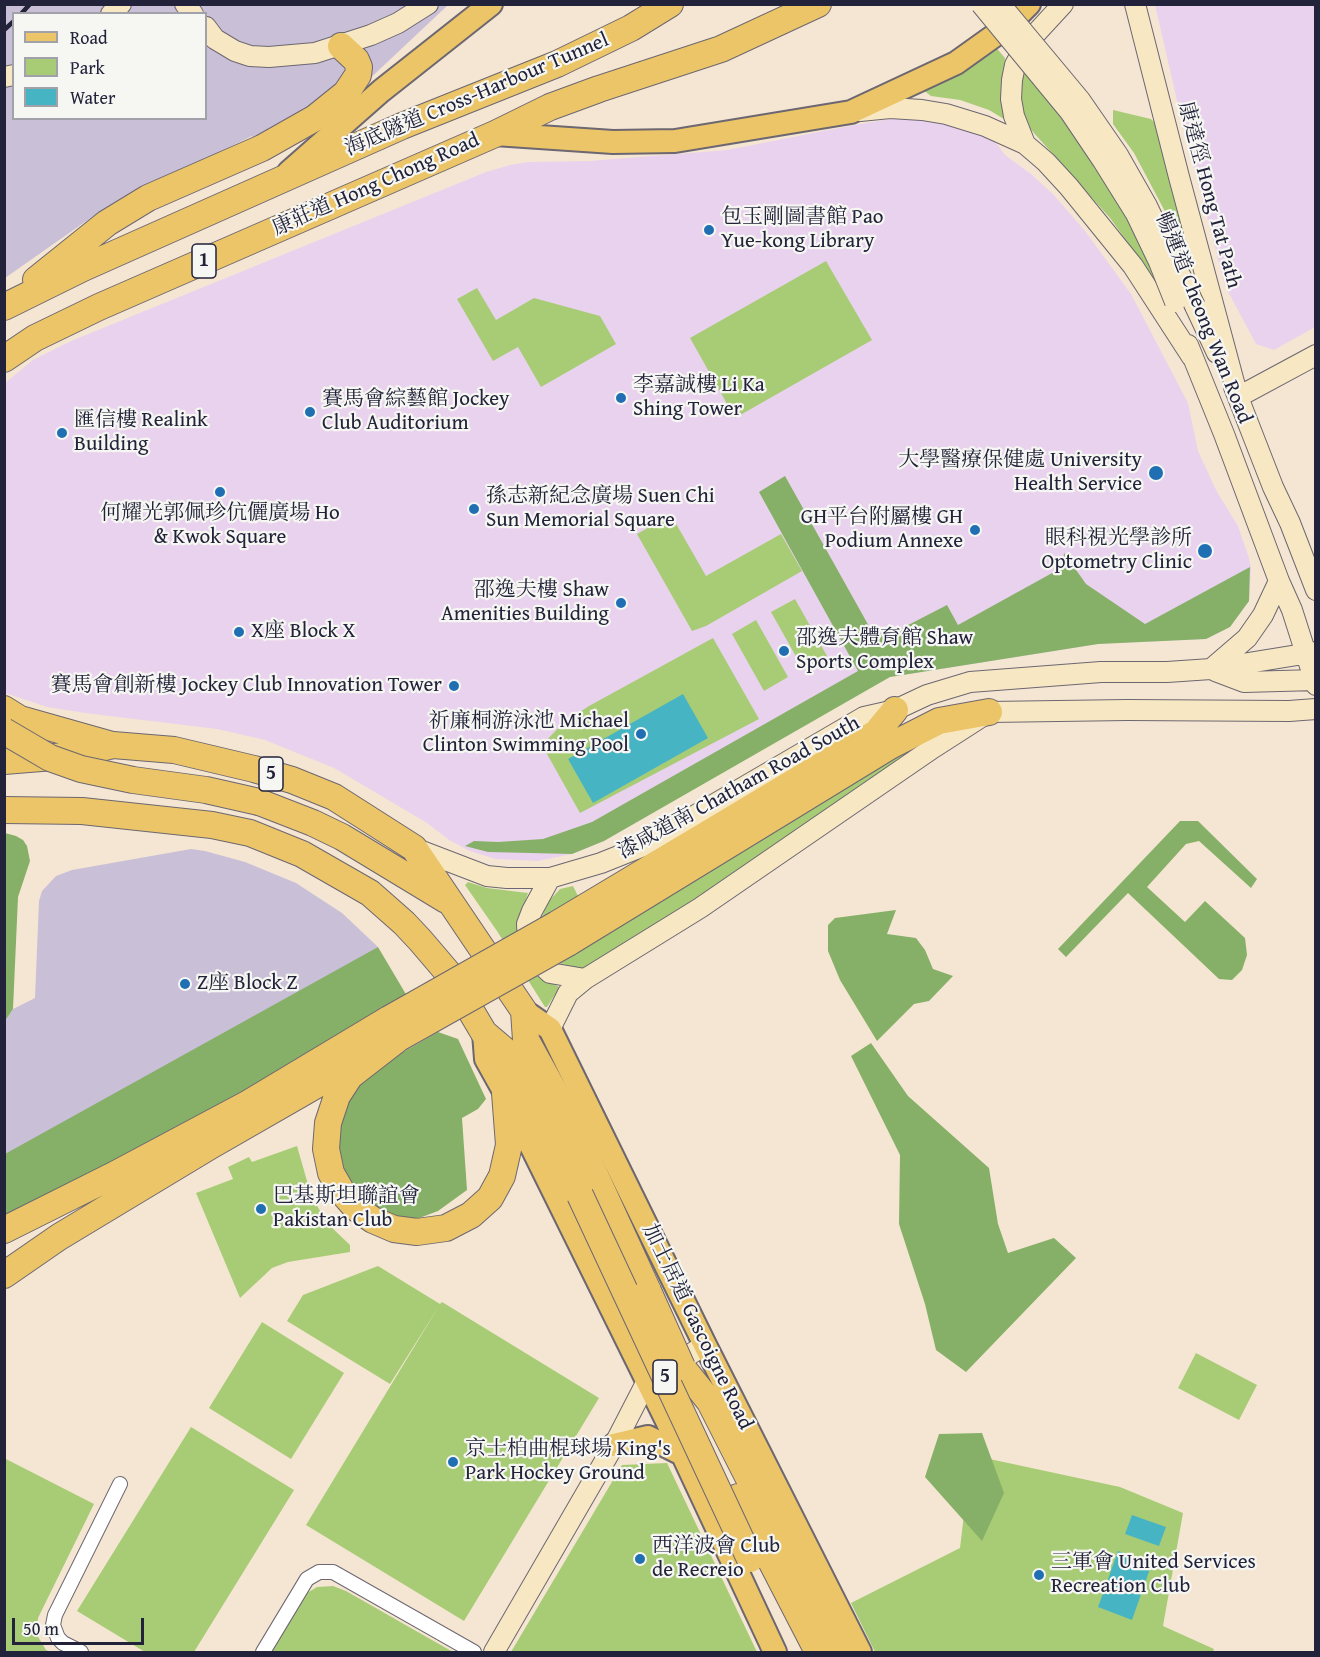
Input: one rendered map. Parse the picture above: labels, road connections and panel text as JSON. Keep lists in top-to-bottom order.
{
  "streets": {
    "highway": [
      "海底隧道 Cross-Harbour Tunnel",
      "康莊道 Hong Chong Road",
      "1",
      "5",
      "漆咸道南 Chatham Road South"
    ],
    "main road": ["康達徑 Hong Tat Path", "暢運道 Cheong Wan Road", "加士居道 Gascoigne Road"]
  },
  "crossings": [
    ["海底隧道 Cross-Harbour Tunnel", "康莊道 Hong Chong Road"],
    ["康達徑 Hong Tat Path", "暢運道 Cheong Wan Road"],
    ["暢運道 Cheong Wan Road", "漆咸道南 Chatham Road South"],
    ["5", "漆咸道南 Chatham Road South"],
    ["5", "加士居道 Gascoigne Road"],
    ["漆咸道南 Chatham Road South", "加士居道 Gascoigne Road"]
  ],
  "places": [
    "包玉剛圖書館 Pao Yue-kong Library",
    "李嘉誠樓 Li Ka Shing Tower",
    "賽馬會綜藝館 Jockey Club Auditorium",
    "匯信樓 Realink Building",
    "大學醫療保健處 University Health Service",
    "何耀光郭佩珍伉儷廣場 Ho & Kwok Square",
    "孫志新紀念廣場 Suen Chi Sun Memorial Square",
    "GH平台附屬樓 GH Podium Annexe",
    "眼科視光學診所 Optometry Clinic",
    "邵逸夫樓 Shaw Amenities Building",
    "X座 Block X",
    "邵逸夫體育館 Shaw Sports Complex",
    "賽馬會創新樓 Jockey Club Innovation Tower",
    "祈廉桐游泳池 Michael Clinton Swimming Pool",
    "Z座 Block Z",
    "巴基斯坦聯誼會 Pakistan Club",
    "京士柏曲棍球場 King's Park Hockey Ground",
    "西洋波會 Club de Recreio",
    "三軍會 United Services Recreation Club"
  ],
  "legend": ["Road", "Park", "Water"],
  "scale_bar": "50 m"
}
